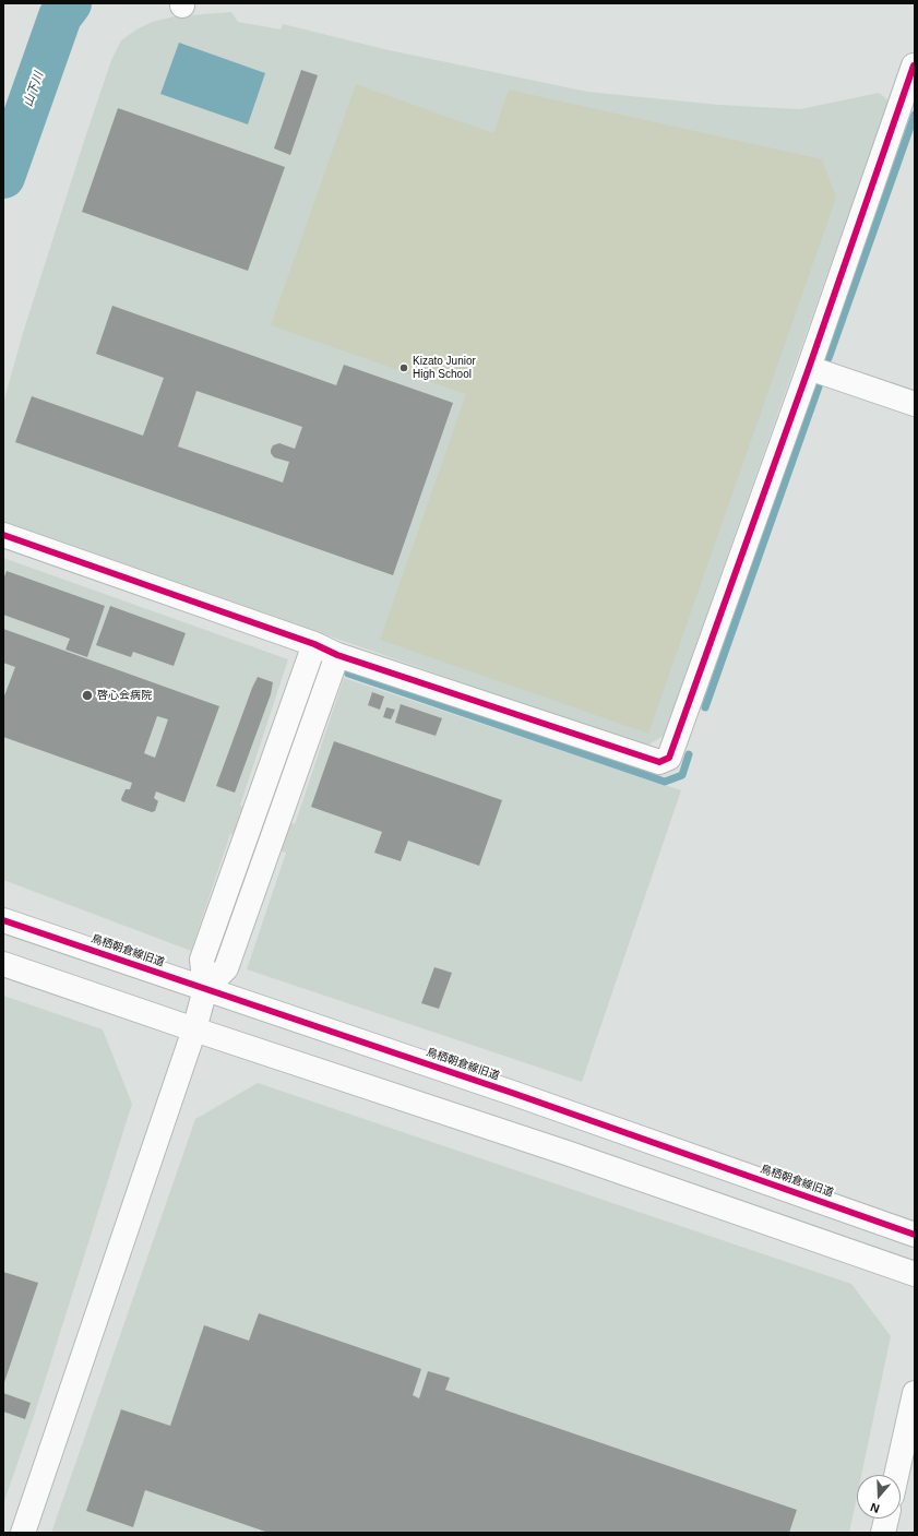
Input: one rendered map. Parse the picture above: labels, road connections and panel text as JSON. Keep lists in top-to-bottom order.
{
  "streets": {
    "street": ["鳥栖朝倉線旧道"]
  },
  "water": ["山下川"],
  "places": ["Kizato Junior High School", "啓心会病院"],
  "north": "bottom"
}
